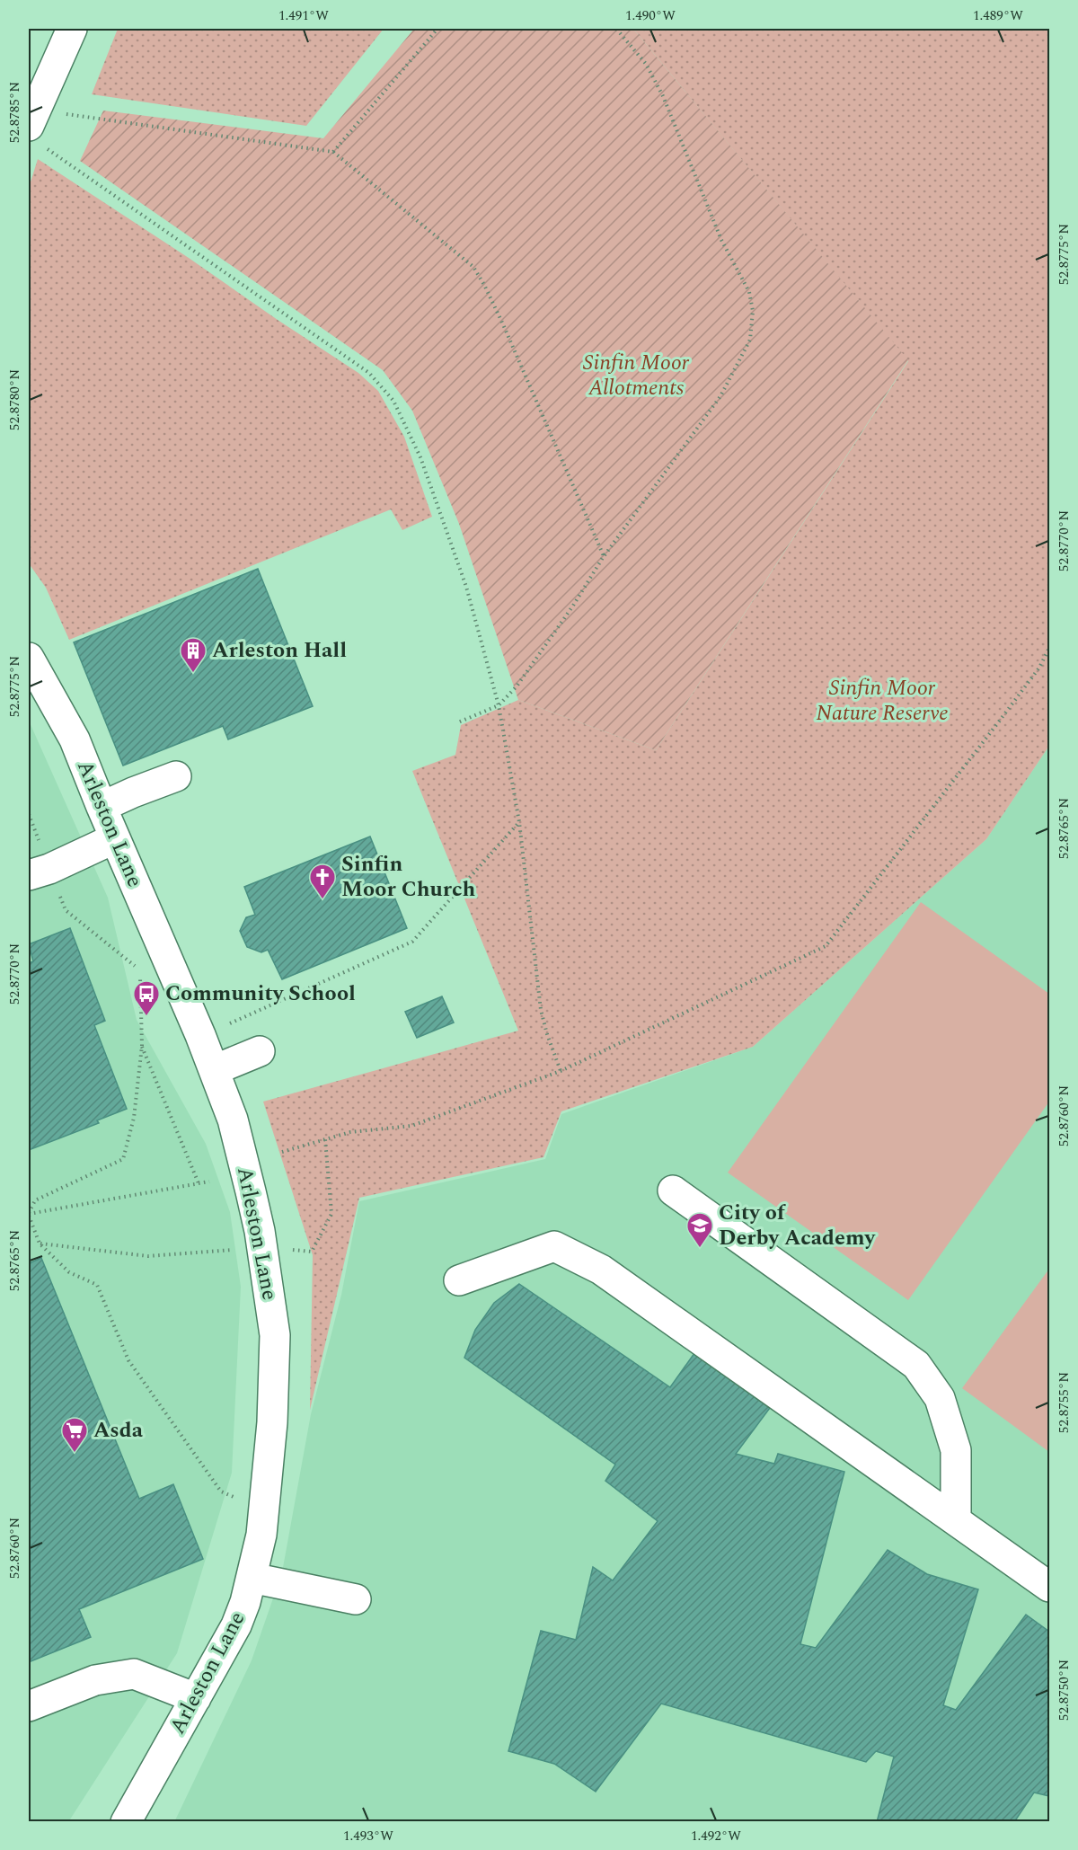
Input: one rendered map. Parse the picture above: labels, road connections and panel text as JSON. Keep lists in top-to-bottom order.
{
  "streets": {
    "street": ["Arleston Lane"]
  },
  "parks": ["Sinfin Moor Allotments", "Sinfin Moor Nature Reserve"],
  "places": {
    "building": ["Arleston Hall"],
    "church": ["Sinfin Moor Church"],
    "bus stop": ["Community School"],
    "school or university": ["City of Derby Academy"],
    "supermarket": ["Asda"]
  },
  "coordinates": [
    "1.491°W",
    "1.490°W",
    "1.489°W",
    "52.8785°N",
    "52.8775°N",
    "52.8780°N",
    "52.8770°N",
    "52.8765°N",
    "52.8760°N",
    "52.8755°N",
    "52.8750°N",
    "1.493°W",
    "1.492°W"
  ]
}
